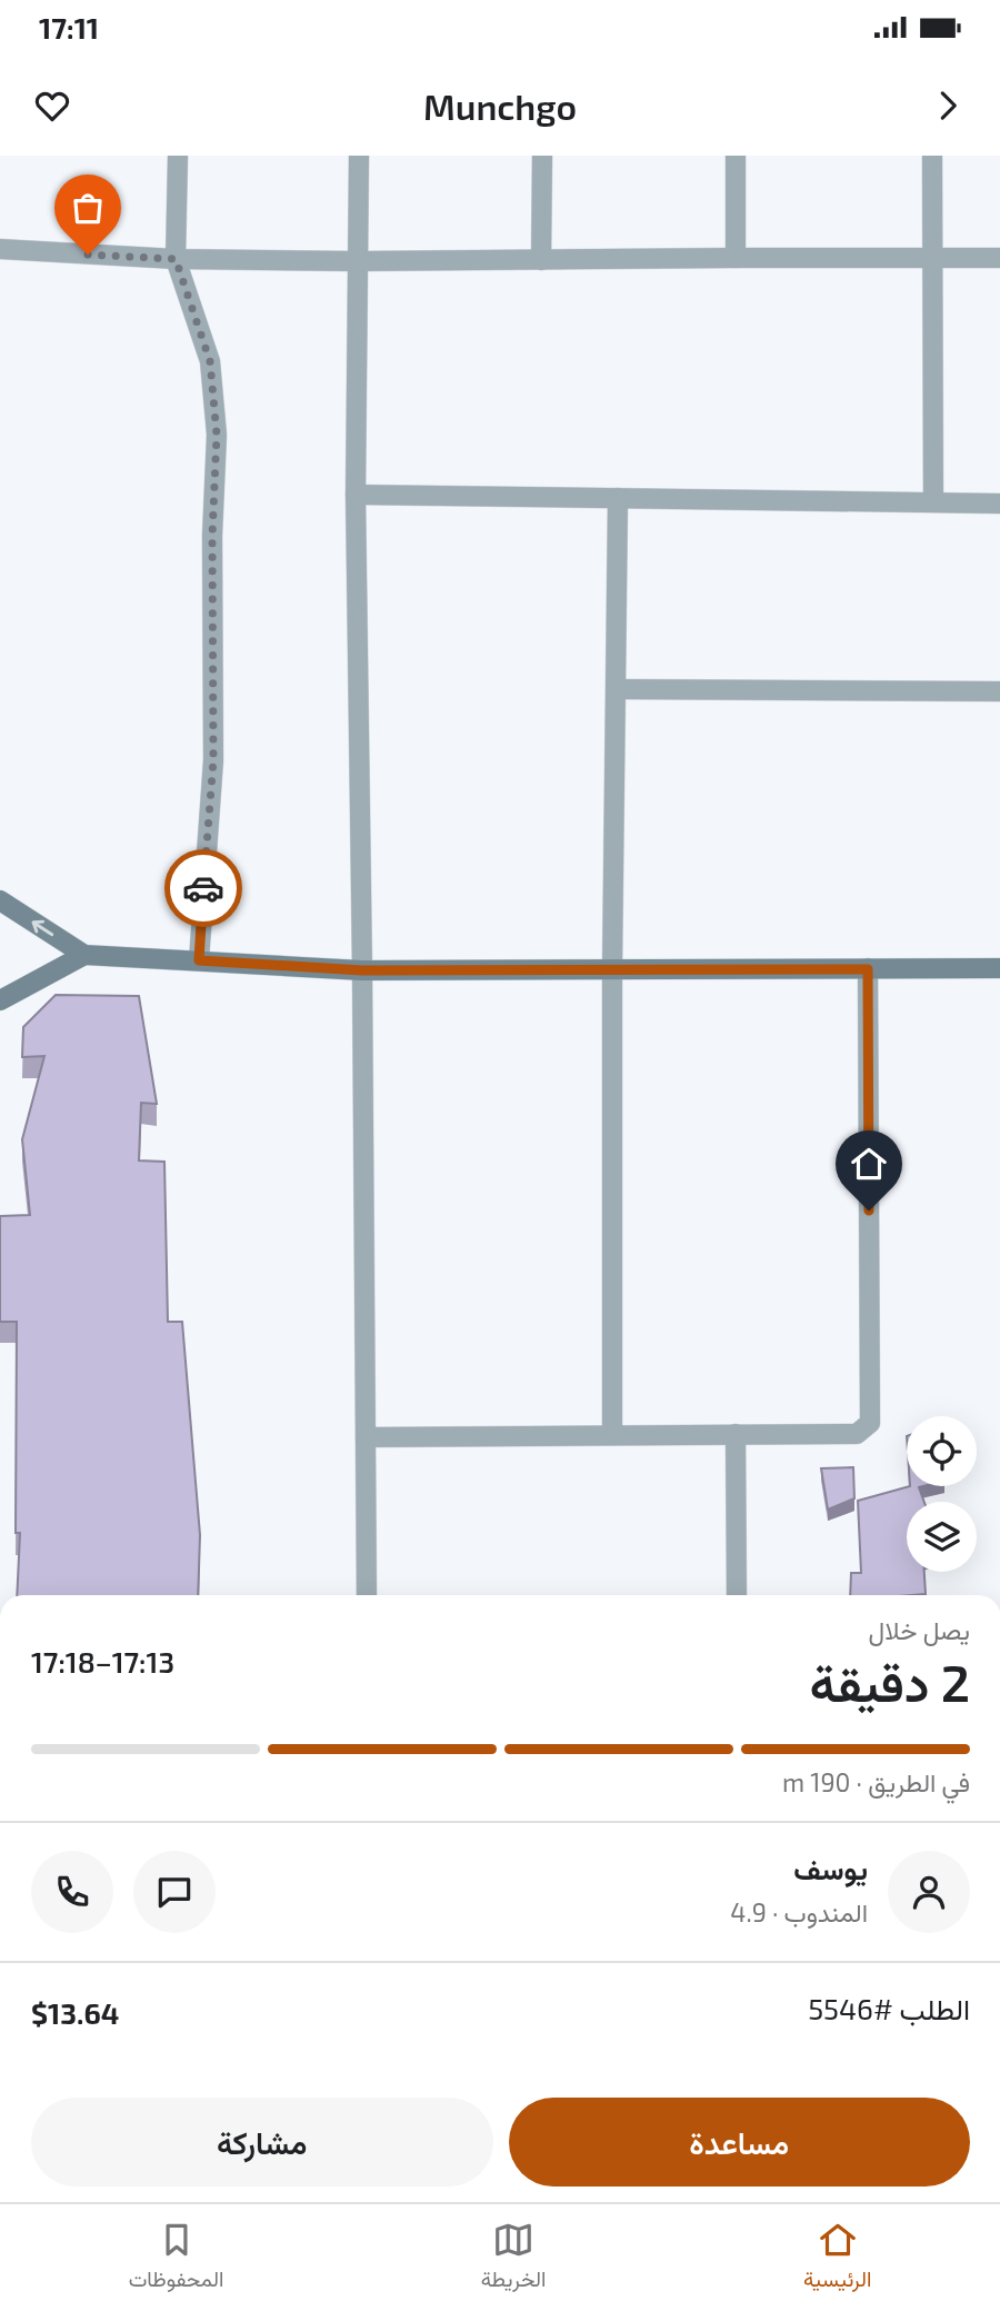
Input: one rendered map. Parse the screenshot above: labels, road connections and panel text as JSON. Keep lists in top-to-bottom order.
{
  "page": {
    "status": "17:11",
    "header": "Munchgo",
    "heading": ["2 دقيقة", "يصل خلال", "17:13–17:18"],
    "panel": [
      "يوسف",
      "المندوب · 4.9",
      "الطلب #5546",
      "$13.64"
    ],
    "bar": "في الطريق · 190 m",
    "buttons": ["مساعدة", "مشاركة"],
    "tabs": ["الرئيسية", "الخريطة", "المحفوظات"]
  }
}
